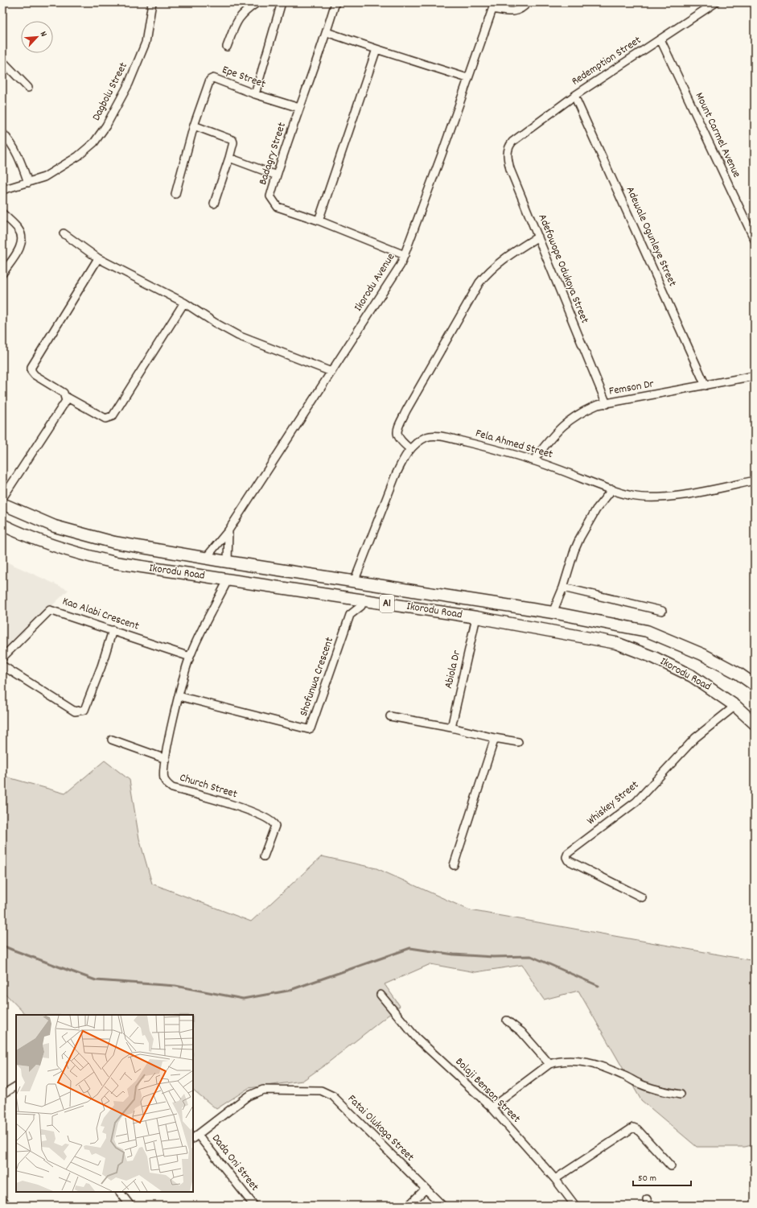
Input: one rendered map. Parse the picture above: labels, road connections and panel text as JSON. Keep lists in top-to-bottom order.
{
  "streets": {
    "highway": ["Ikorodu Road", "A1"],
    "street": [
      "Redemption Street",
      "Epe Street",
      "Dagbolu Street",
      "Mount Carmel Avenue",
      "Badagry Street",
      "Adewale Ogunleye Street",
      "Adefowope Odukoya Street",
      "Ikorodu Avenue",
      "Femson Dr",
      "Fela Ahmed Street",
      "Kao Alabi Crescent",
      "Abiola Dr",
      "Shofunwa Crescent",
      "Church Street",
      "Whiskey Street",
      "Bolaji Benson Street",
      "Fatai Olukoga Street",
      "Dada Oni Street"
    ]
  },
  "crossings": [
    ["Redemption Street", "Mount Carmel Avenue"],
    ["Redemption Street", "Adewale Ogunleye Street"],
    ["Redemption Street", "Adefowope Odukoya Street"],
    ["Epe Street", "Badagry Street"],
    ["Badagry Street", "Ikorodu Avenue"],
    ["Adewale Ogunleye Street", "Femson Dr"],
    ["Adefowope Odukoya Street", "Femson Dr"],
    ["Ikorodu Avenue", "Ikorodu Road"],
    ["Femson Dr", "Fela Ahmed Street"],
    ["Fela Ahmed Street", "Ikorodu Road"],
    ["Ikorodu Road", "Abiola Dr"],
    ["Ikorodu Road", "Shofunwa Crescent"],
    ["Ikorodu Road", "Church Street"],
    ["Ikorodu Road", "Whiskey Street"],
    ["Kao Alabi Crescent", "Church Street"],
    ["Shofunwa Crescent", "Church Street"],
    ["Fatai Olukoga Street", "Dada Oni Street"]
  ],
  "scale_bar": "50 m",
  "north": "top right"
}
